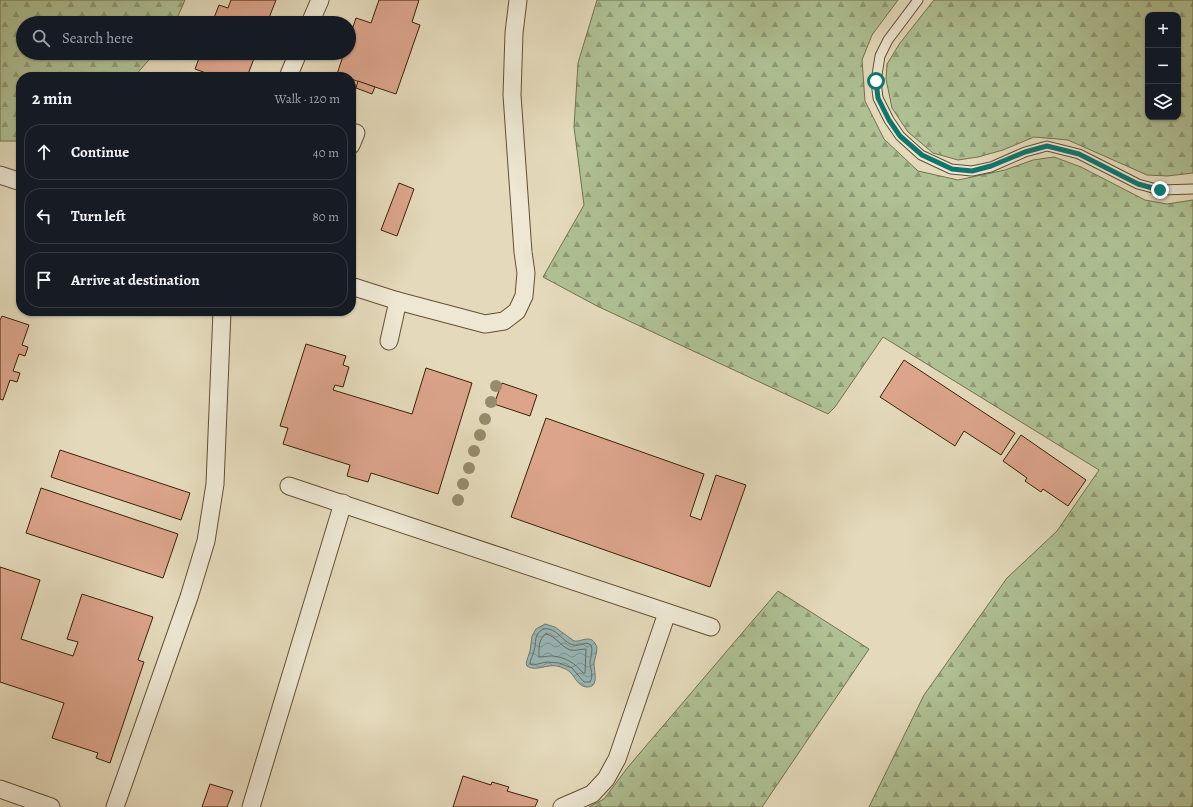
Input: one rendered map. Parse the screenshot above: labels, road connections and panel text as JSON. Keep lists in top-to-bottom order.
{
  "page": {
    "map_buttons": ["+", "−"],
    "search": "Search here",
    "heading": ["2 min", "Walk · 120 m"],
    "list": [
      ["Continue", "40 m"],
      ["Turn left", "80 m"],
      "Arrive at destination"
    ]
  }
}
